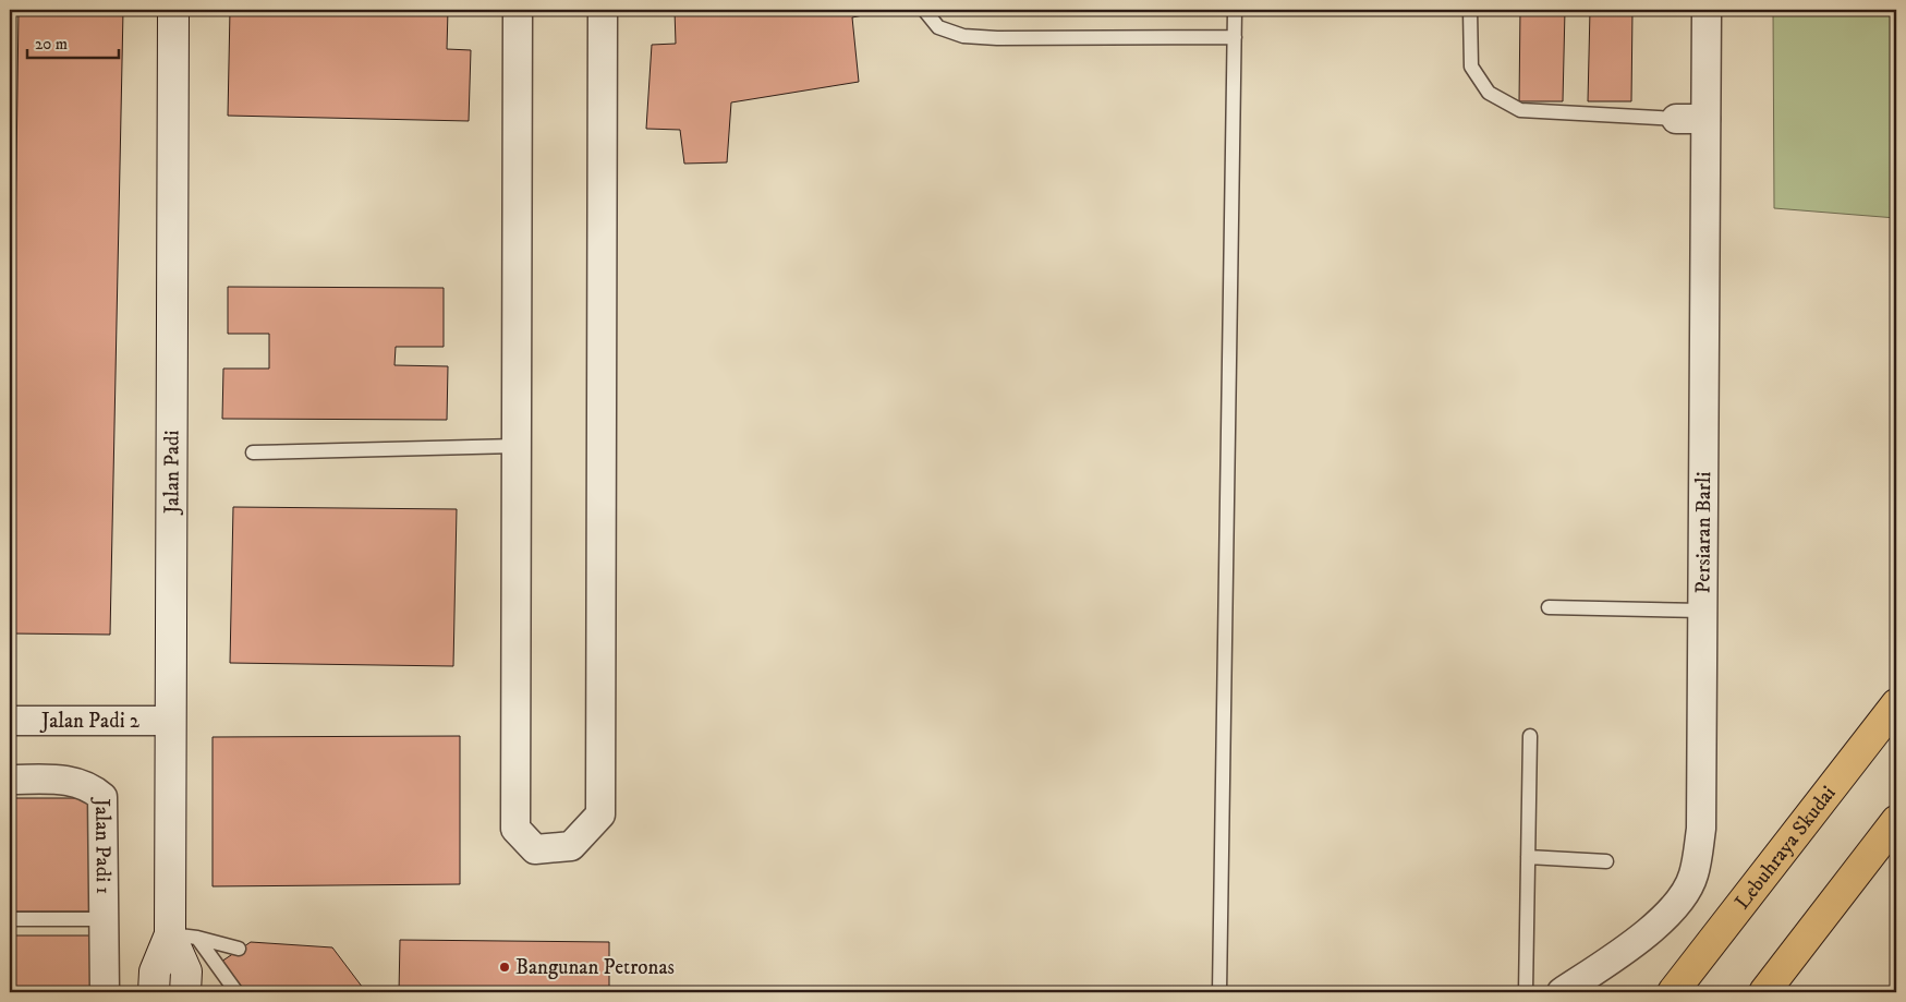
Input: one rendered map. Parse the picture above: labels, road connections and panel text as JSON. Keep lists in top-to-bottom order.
{
  "streets": {
    "highway": ["Lebuhraya Skudai"],
    "street": [
      "Jalan Padi",
      "Persiaran Barli",
      "Jalan Padi 2",
      "Jalan Padi 1"
    ]
  },
  "crossings": [
    ["Jalan Padi", "Jalan Padi 2"]
  ],
  "places": ["Bangunan Petronas"],
  "scale_bar": "20 m"
}
